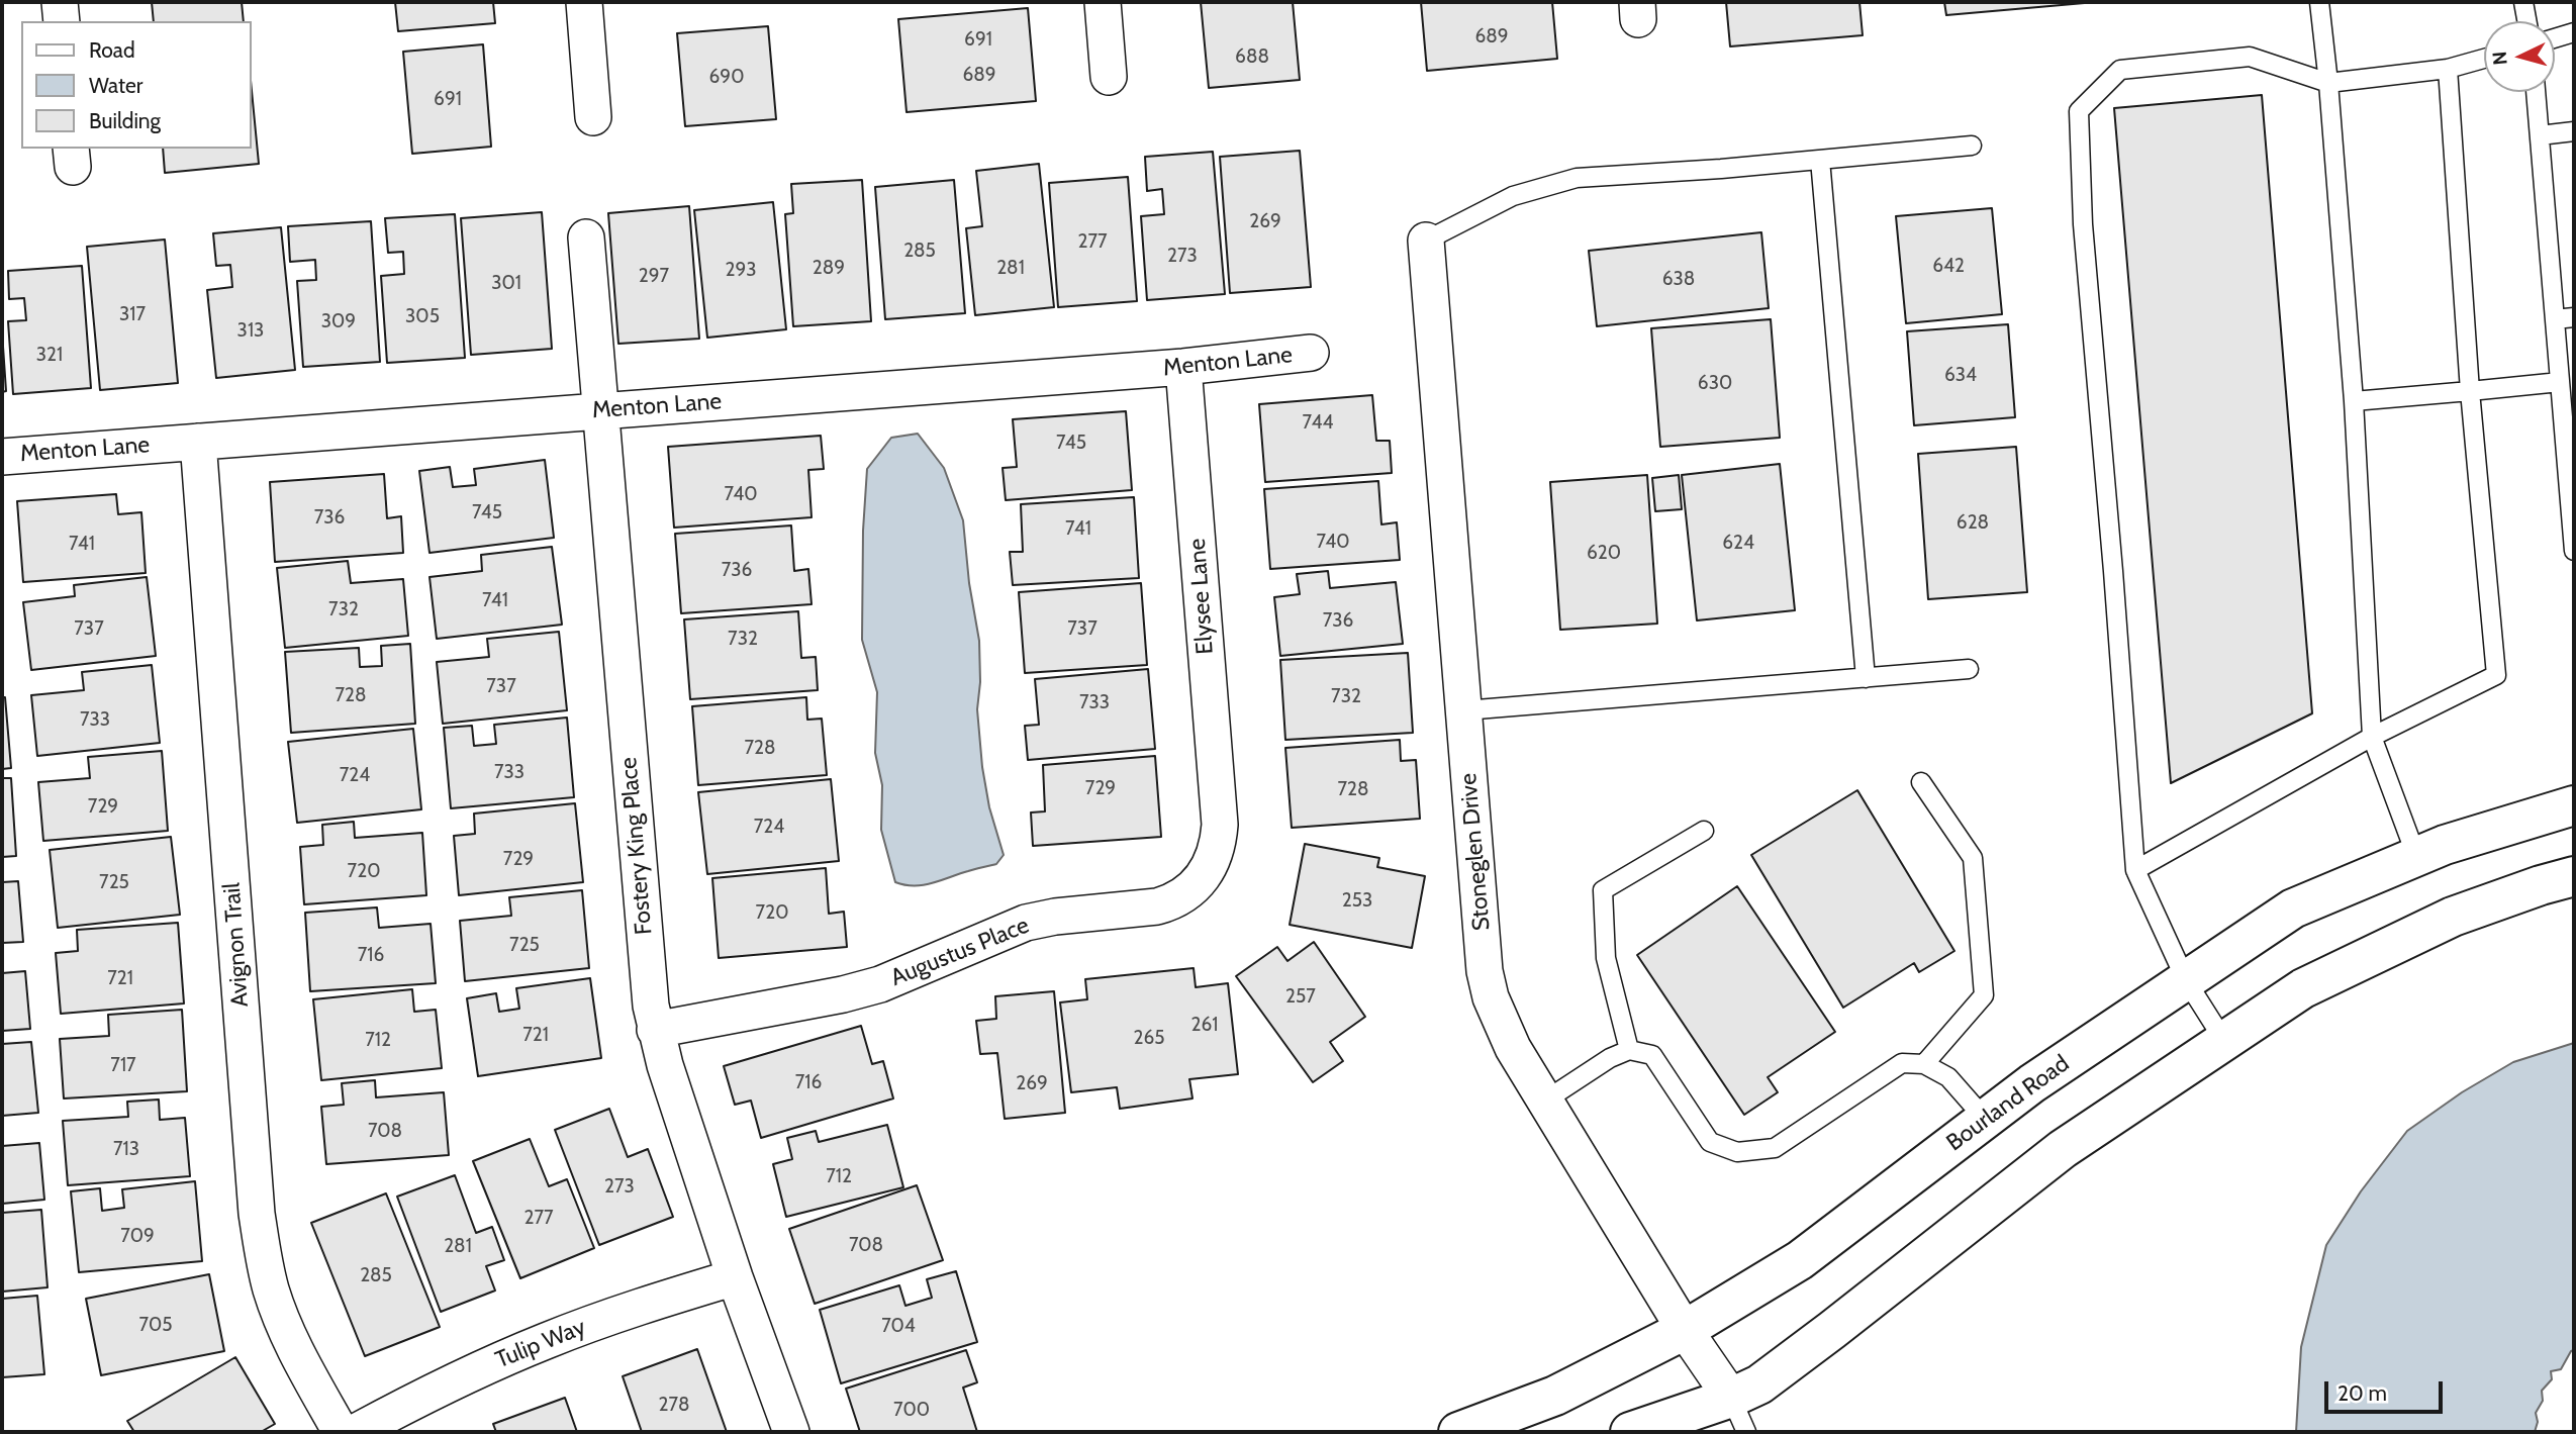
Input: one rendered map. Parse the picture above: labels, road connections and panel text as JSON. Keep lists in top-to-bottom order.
{
  "streets": {
    "main road": ["Bourland Road"],
    "street": [
      "Menton Lane",
      "Elysee Lane",
      "Fostery King Place",
      "Stoneglen Drive",
      "Avignon Trail",
      "Augustus Place",
      "Tulip Way"
    ]
  },
  "crossings": [
    ["Menton Lane", "Elysee Lane"],
    ["Menton Lane", "Fostery King Place"],
    ["Menton Lane", "Avignon Trail"],
    ["Elysee Lane", "Augustus Place"],
    ["Fostery King Place", "Augustus Place"],
    ["Fostery King Place", "Tulip Way"],
    ["Stoneglen Drive", "Bourland Road"]
  ],
  "house_numbers": [
    "689",
    "691",
    "688",
    "689",
    "690",
    "691",
    "269",
    "277",
    "285",
    "273",
    "642",
    "289",
    "281",
    "293",
    "297",
    "638",
    "301",
    "317",
    "305",
    "309",
    "313",
    "321",
    "634",
    "630",
    "744",
    "745",
    "740",
    "745",
    "736",
    "628",
    "741",
    "740",
    "624",
    "741",
    "620",
    "736",
    "741",
    "732",
    "736",
    "737",
    "737",
    "732",
    "737",
    "728",
    "732",
    "733",
    "733",
    "728",
    "733",
    "724",
    "729",
    "728",
    "729",
    "724",
    "729",
    "720",
    "725",
    "253",
    "720",
    "725",
    "716",
    "721",
    "257",
    "261",
    "721",
    "265",
    "712",
    "717",
    "716",
    "269",
    "708",
    "713",
    "712",
    "273",
    "277",
    "709",
    "708",
    "281",
    "285",
    "705",
    "704",
    "278",
    "700"
  ],
  "legend": ["Road", "Water", "Building"],
  "scale_bar": "20 m",
  "north": "left"
}
